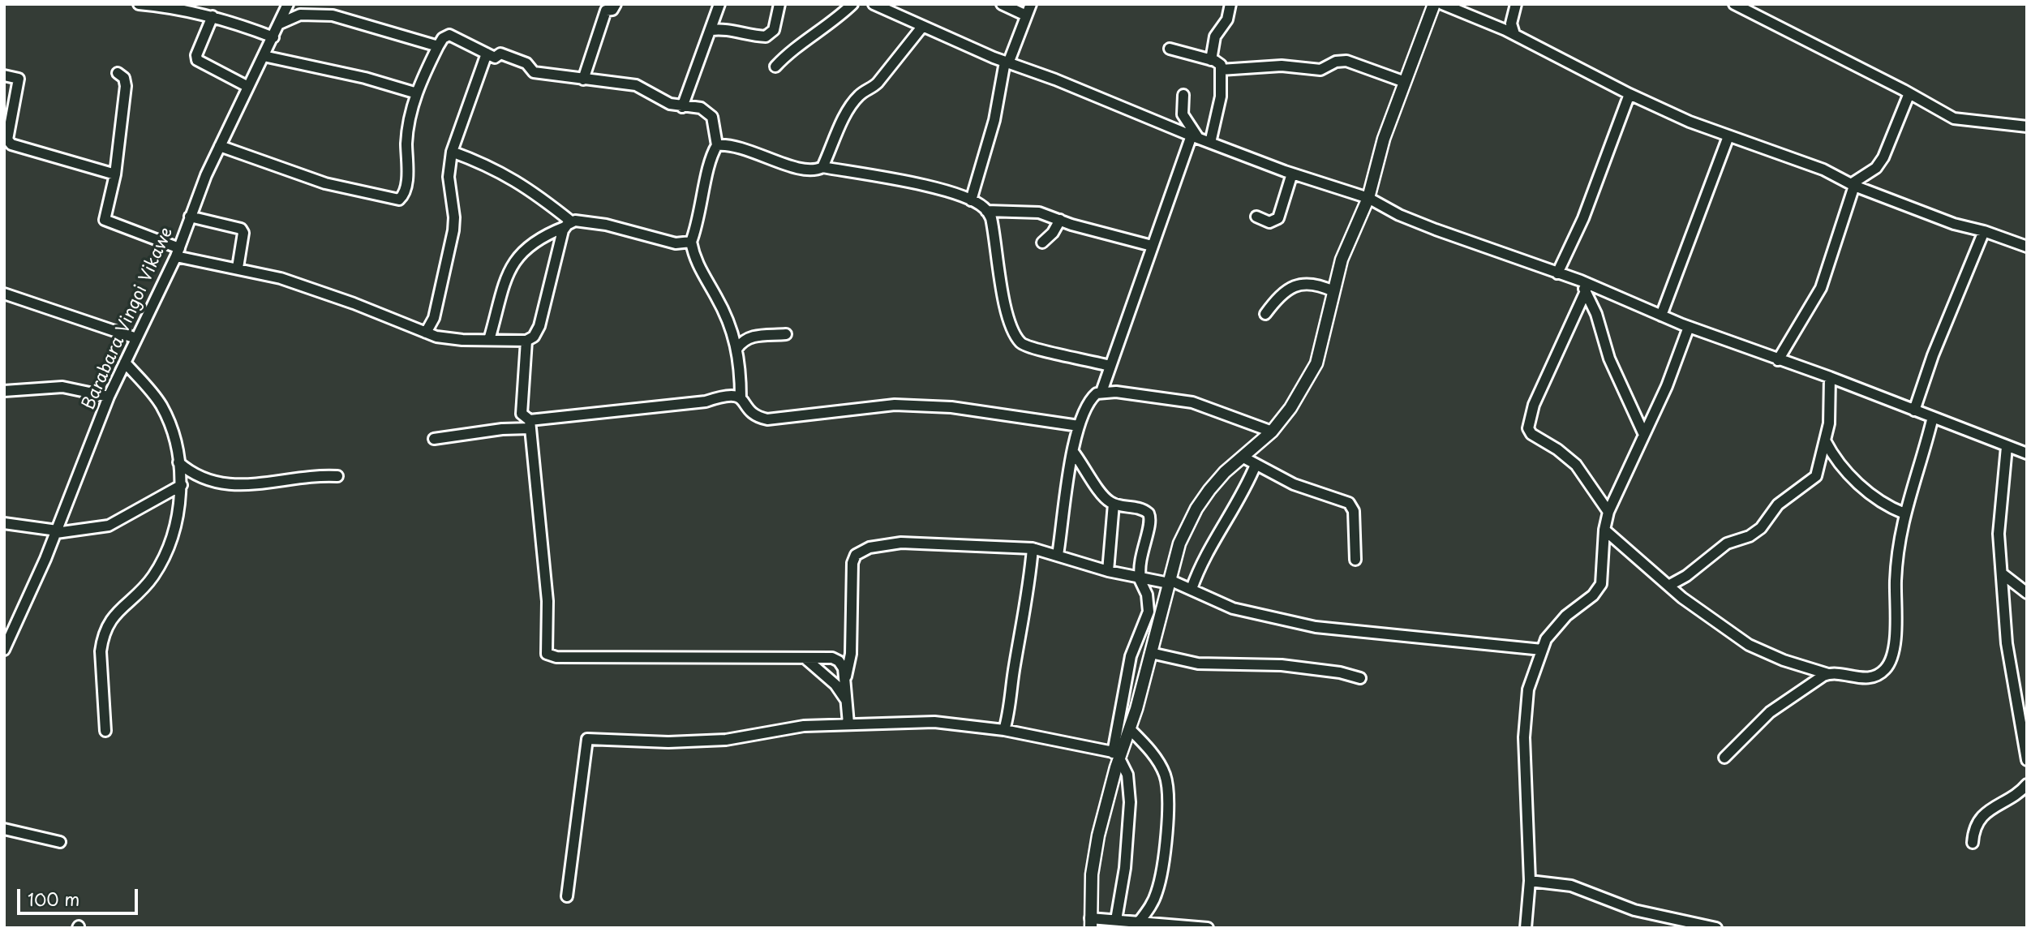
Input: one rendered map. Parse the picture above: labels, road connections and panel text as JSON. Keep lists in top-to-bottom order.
{
  "streets": {
    "street": ["Barabara Vingoi Vikawe"]
  },
  "scale_bar": "100 m"
}
